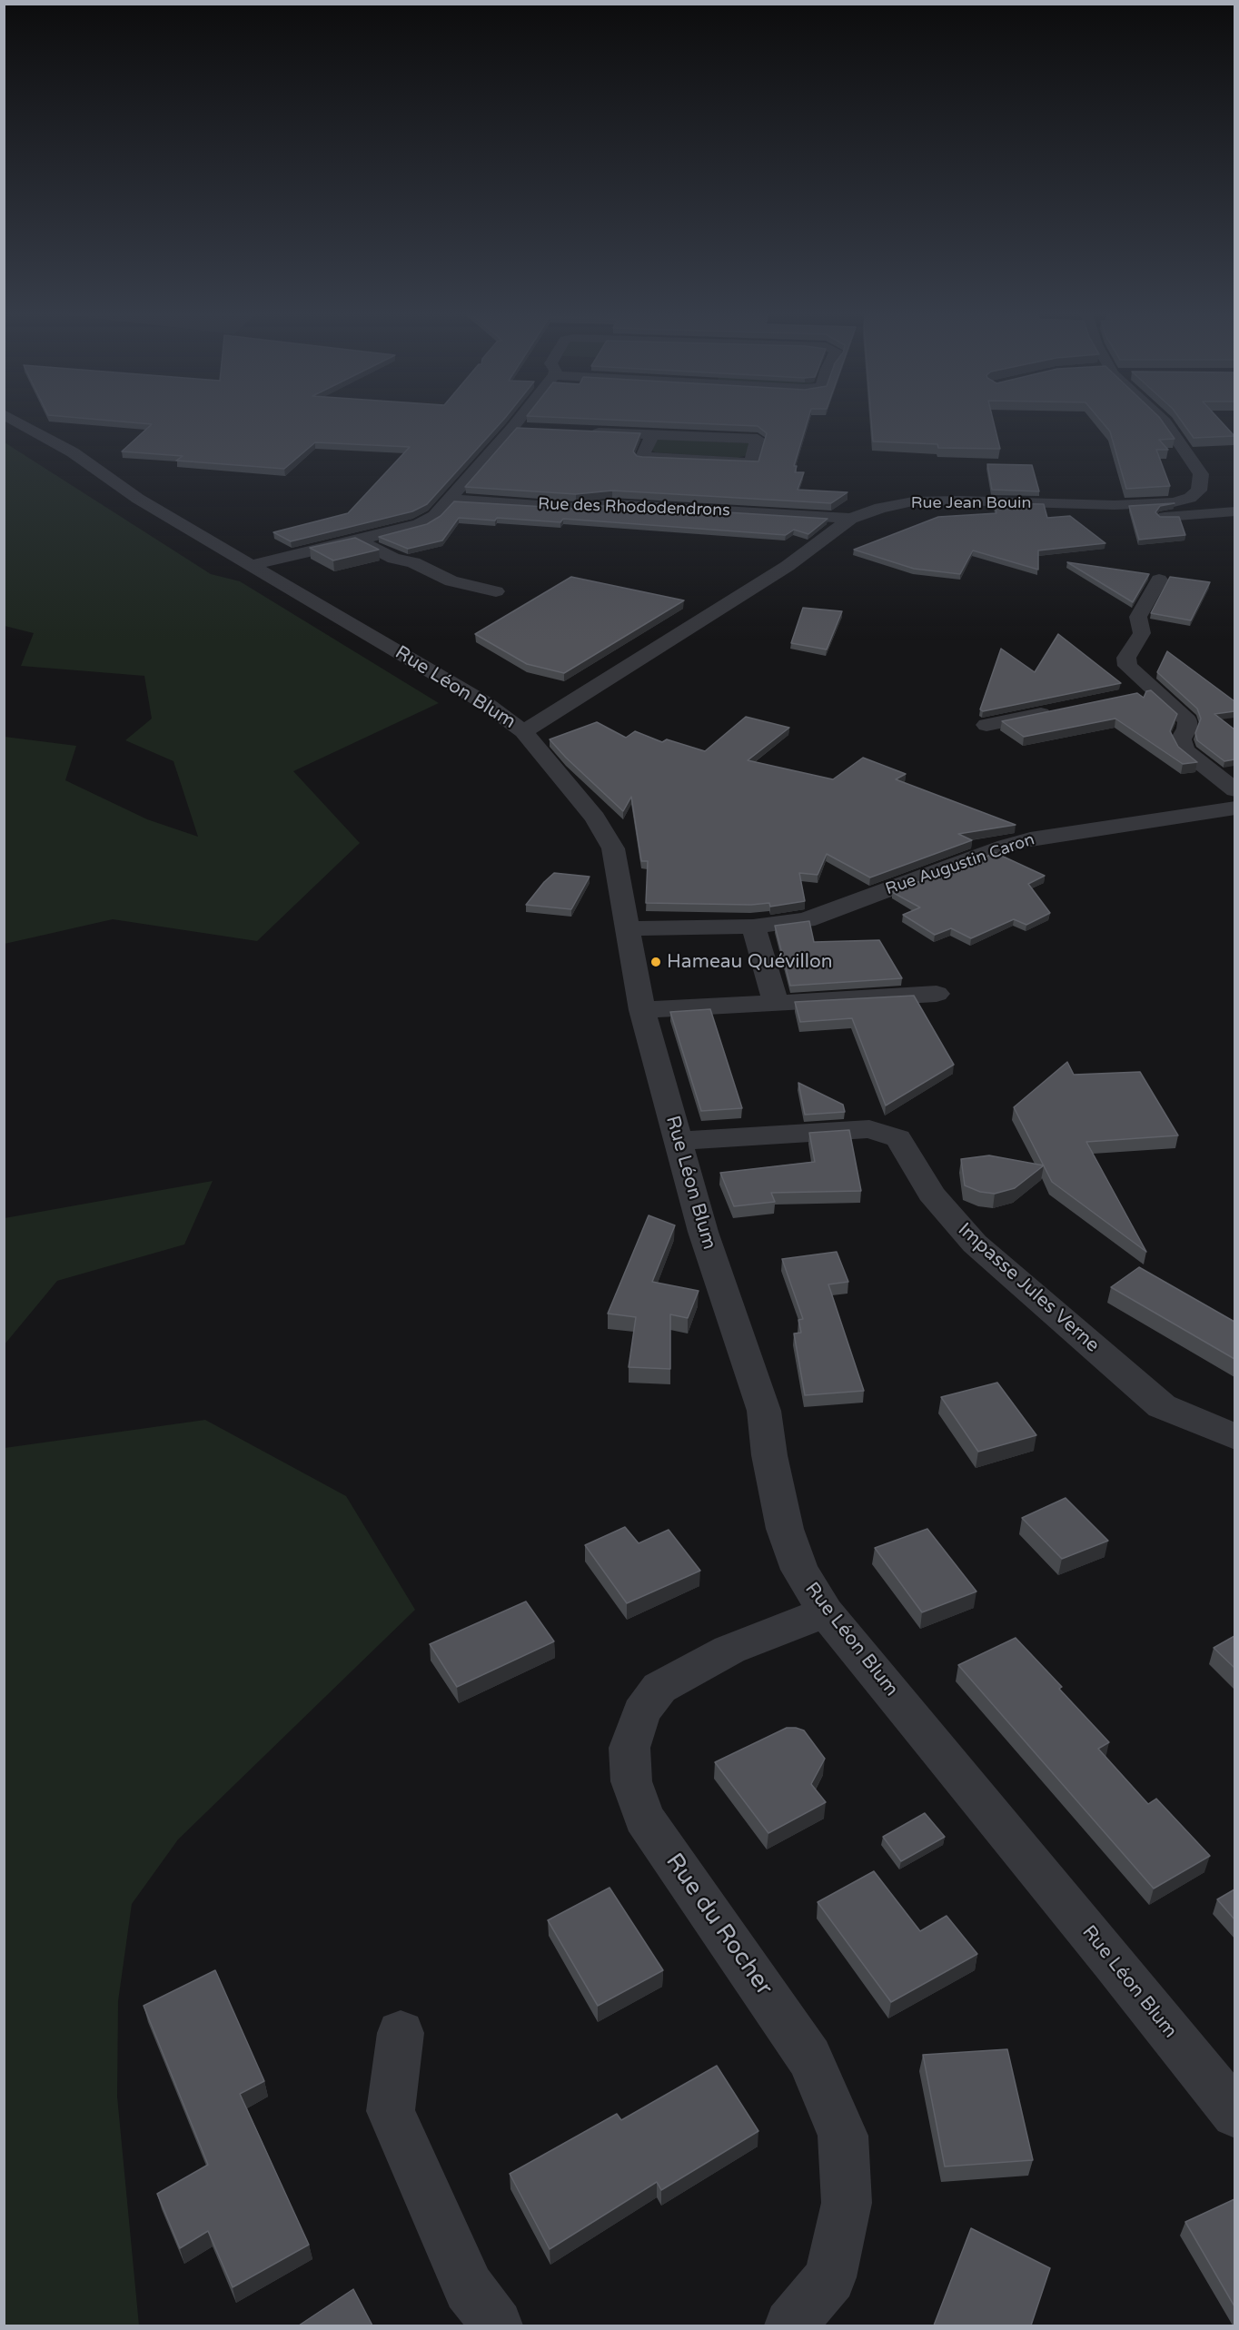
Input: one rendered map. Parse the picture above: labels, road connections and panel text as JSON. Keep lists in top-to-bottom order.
{
  "streets": {
    "street": [
      "Rue Jean Bouin",
      "Rue des Rhododendrons",
      "Rue Léon Blum",
      "Rue Augustin Caron",
      "Impasse Jules Verne",
      "Rue du Rocher"
    ]
  },
  "crossings": [
    ["Rue Jean Bouin", "Rue des Rhododendrons"],
    ["Rue Jean Bouin", "Rue Léon Blum"],
    ["Rue Léon Blum", "Rue Augustin Caron"],
    ["Rue Léon Blum", "Impasse Jules Verne"],
    ["Rue Léon Blum", "Rue du Rocher"]
  ],
  "places": ["Hameau Quévillon"]
}
